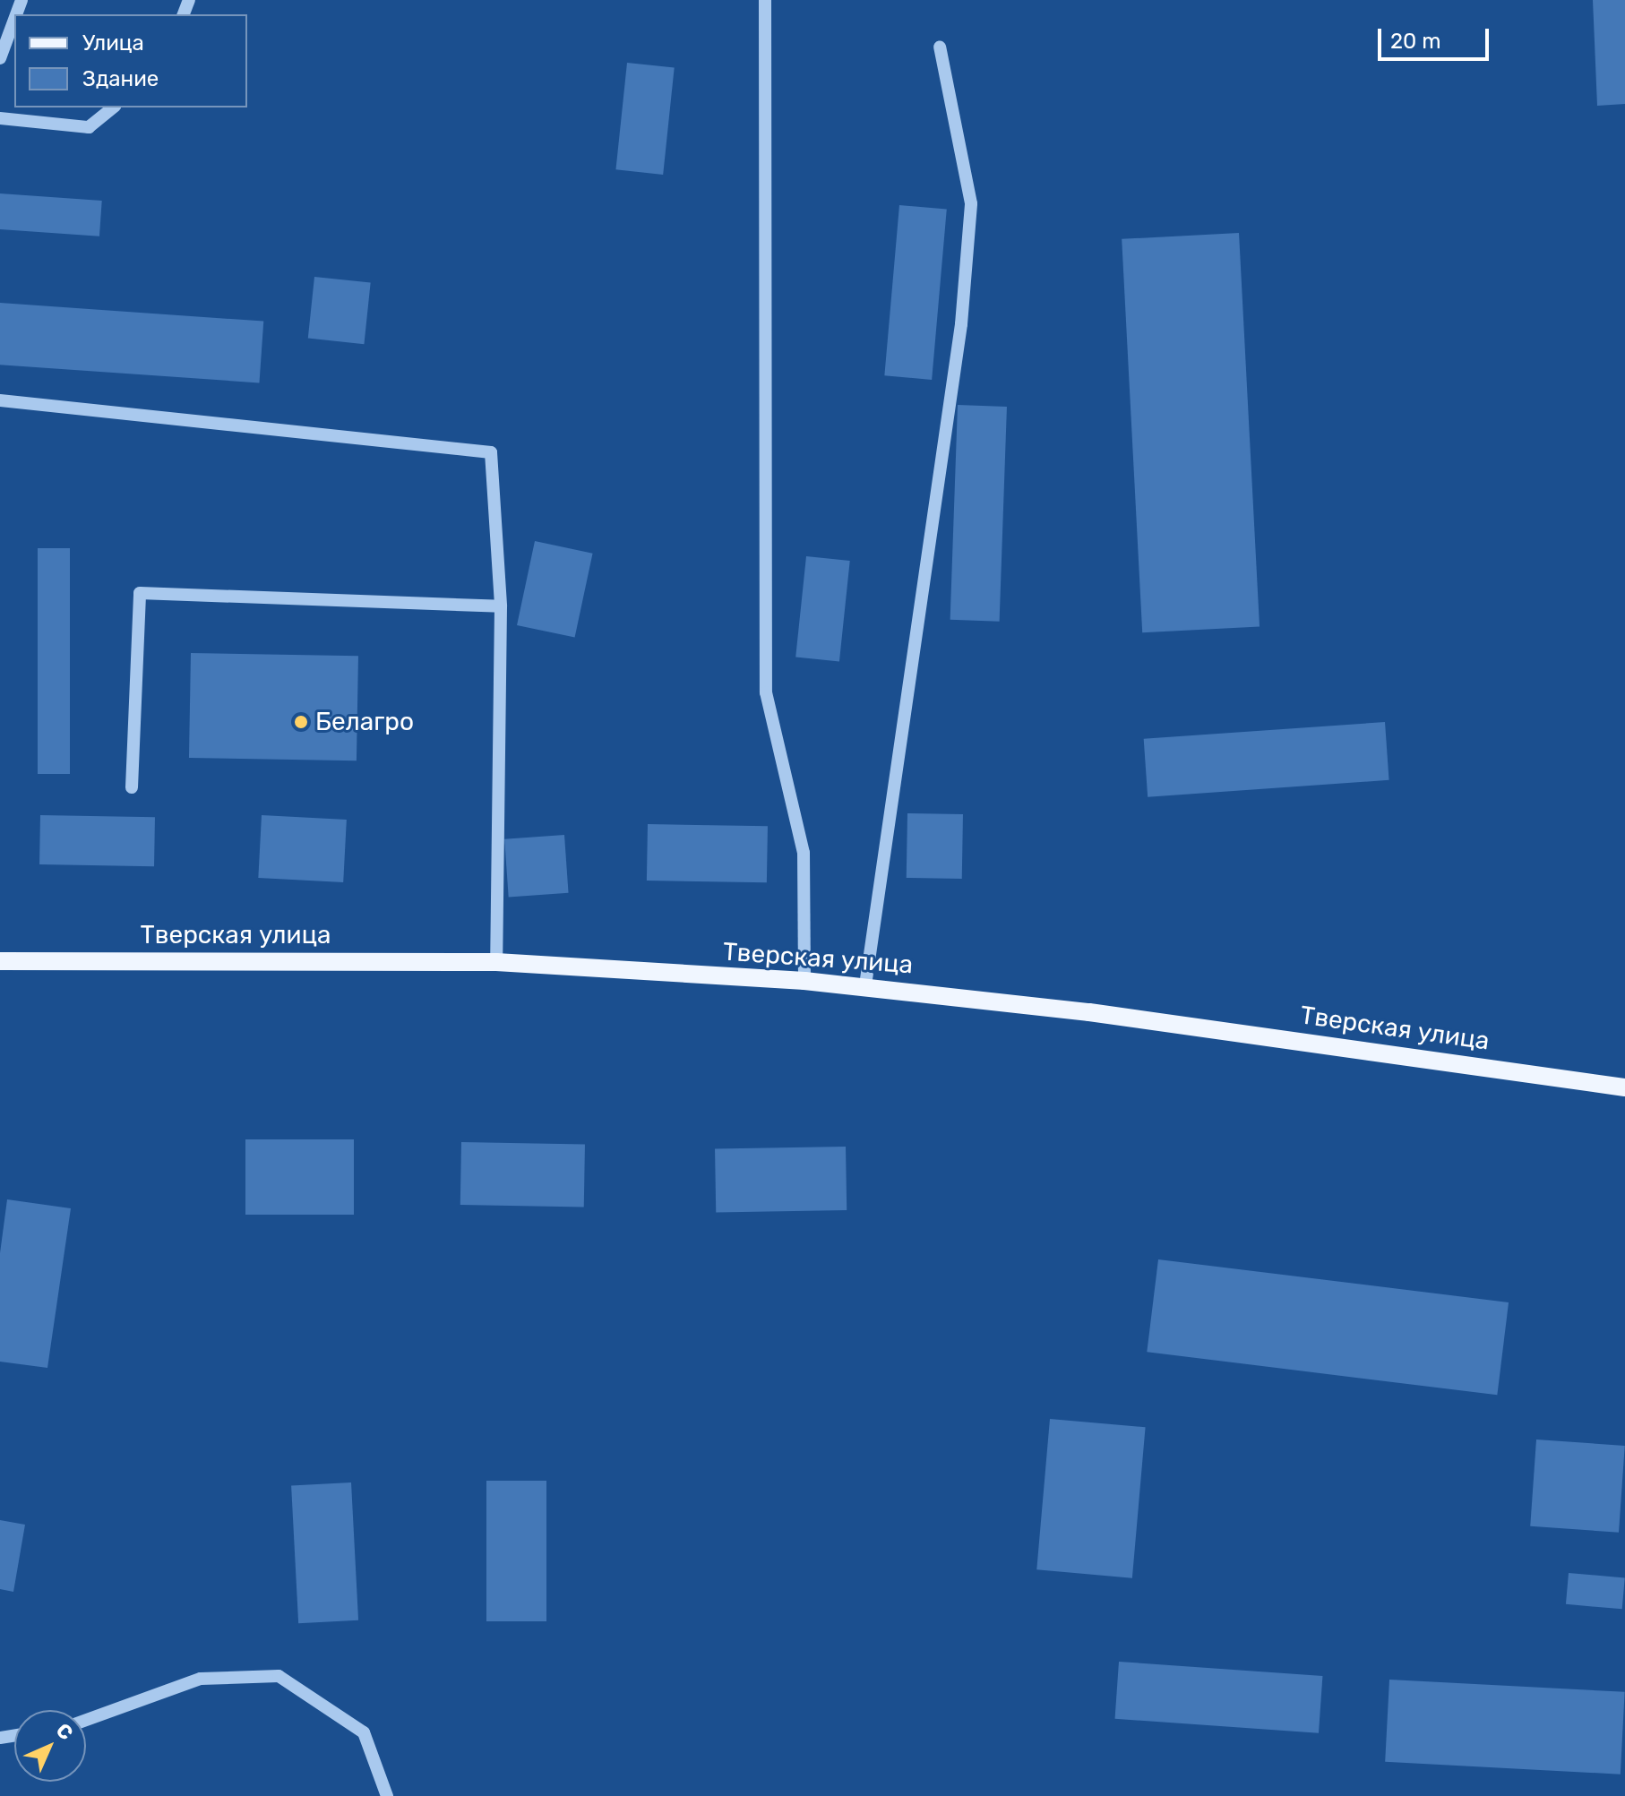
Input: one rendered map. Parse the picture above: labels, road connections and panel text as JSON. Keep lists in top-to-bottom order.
{
  "streets": {
    "main road": ["Тверская улица"]
  },
  "places": ["Белагро"],
  "legend": ["Улица", "Здание"],
  "scale_bar": "20 m",
  "north": "top right"
}
